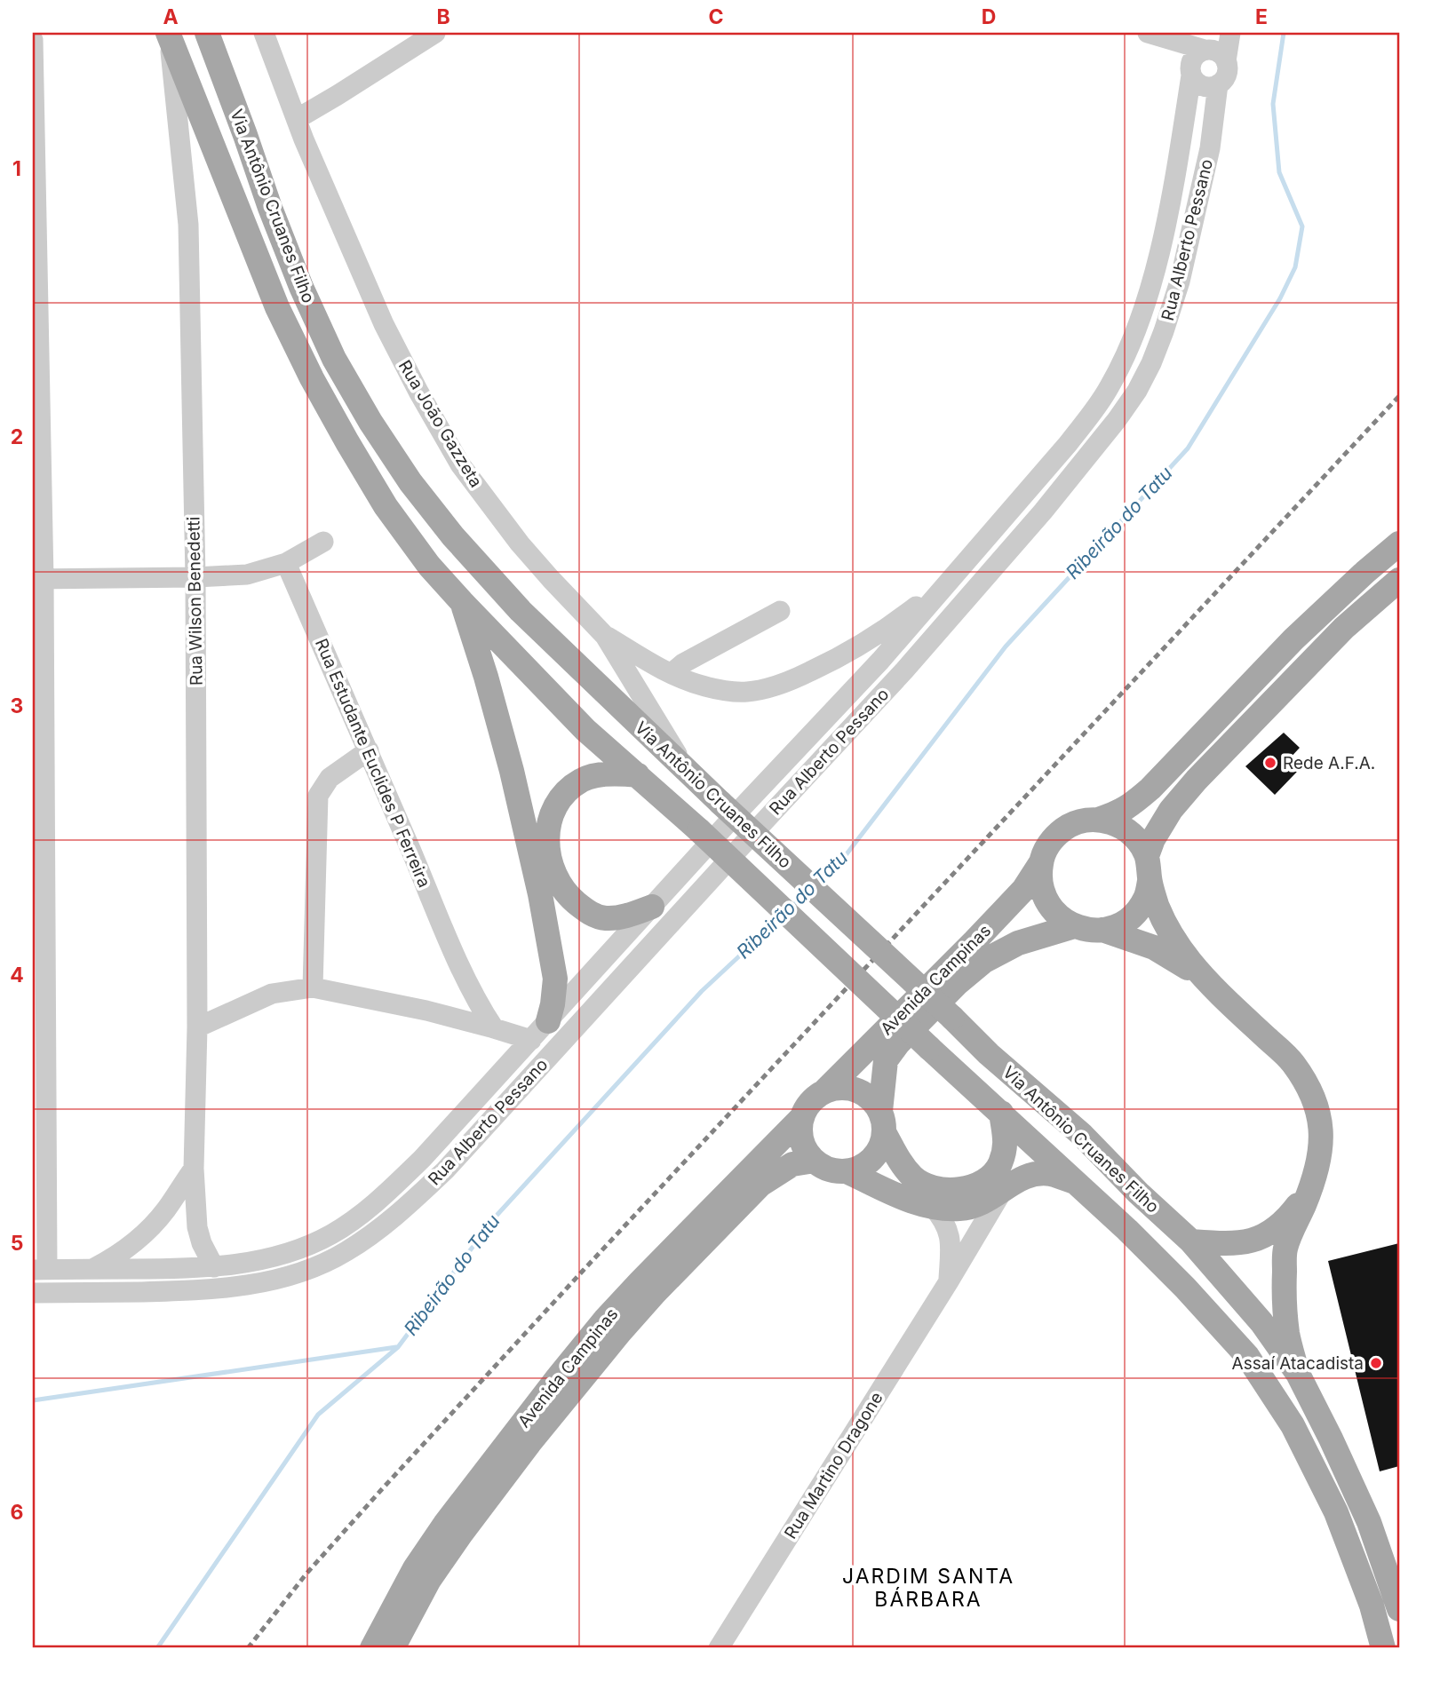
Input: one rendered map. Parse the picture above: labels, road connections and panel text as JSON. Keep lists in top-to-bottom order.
{
  "streets": {
    "main road": ["Via Antônio Cruanes Filho", "Avenida Campinas", "Rua Martino Dragone"],
    "street": [
      "Rua Alberto Pessano",
      "Rua João Gazzeta",
      "Rua Wilson Benedetti",
      "Rua Estudante Euclides P Ferreira"
    ]
  },
  "crossings": [
    ["Via Antônio Cruanes Filho", "Rua João Gazzeta"],
    ["Via Antônio Cruanes Filho", "Rua Wilson Benedetti"],
    ["Via Antônio Cruanes Filho", "Rua Martino Dragone"],
    ["Rua Alberto Pessano", "Rua Wilson Benedetti"],
    ["Avenida Campinas", "Rua Martino Dragone"]
  ],
  "districts": ["JARDIM SANTA BÁRBARA"],
  "water": ["Ribeirão do Tatu"],
  "places": ["Rede A.F.A.", "Assaí Atacadista"],
  "grid": {
    "columns": [
      "A",
      "B",
      "C",
      "D",
      "E"
    ],
    "rows": [
      "1",
      "2",
      "3",
      "4",
      "5",
      "6"
    ]
  }
}
